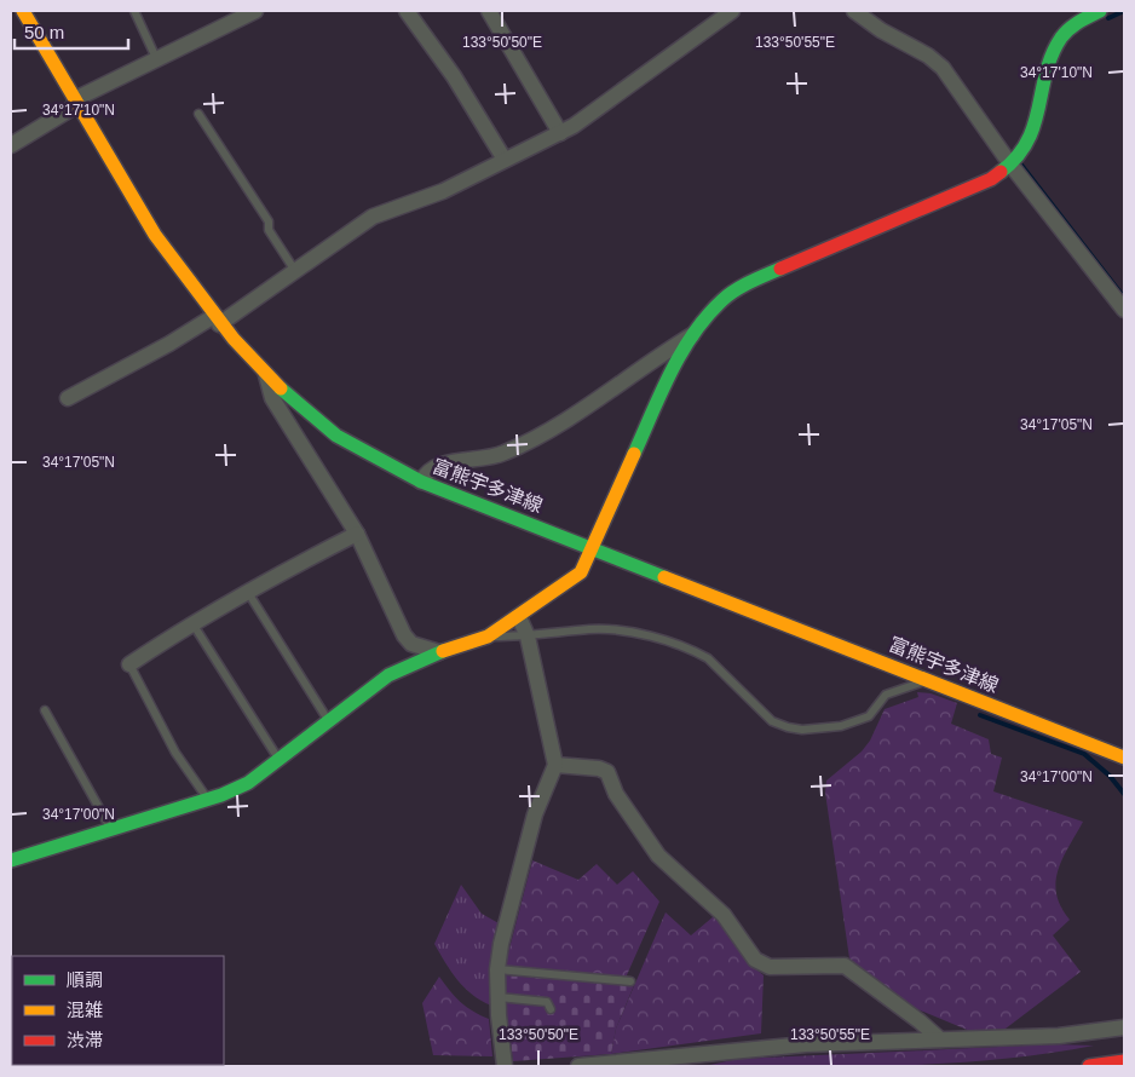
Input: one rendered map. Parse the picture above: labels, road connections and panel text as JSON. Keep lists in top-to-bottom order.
{
  "streets": {
    "main road": ["富熊宇多津線"]
  },
  "legend": ["順調", "混雑", "渋滞"],
  "scale_bar": "50 m",
  "coordinates": [
    "133°50'50\"E",
    "133°50'55\"E",
    "34°17'10\"N",
    "34°17'05\"N",
    "34°17'00\"N"
  ]
}
